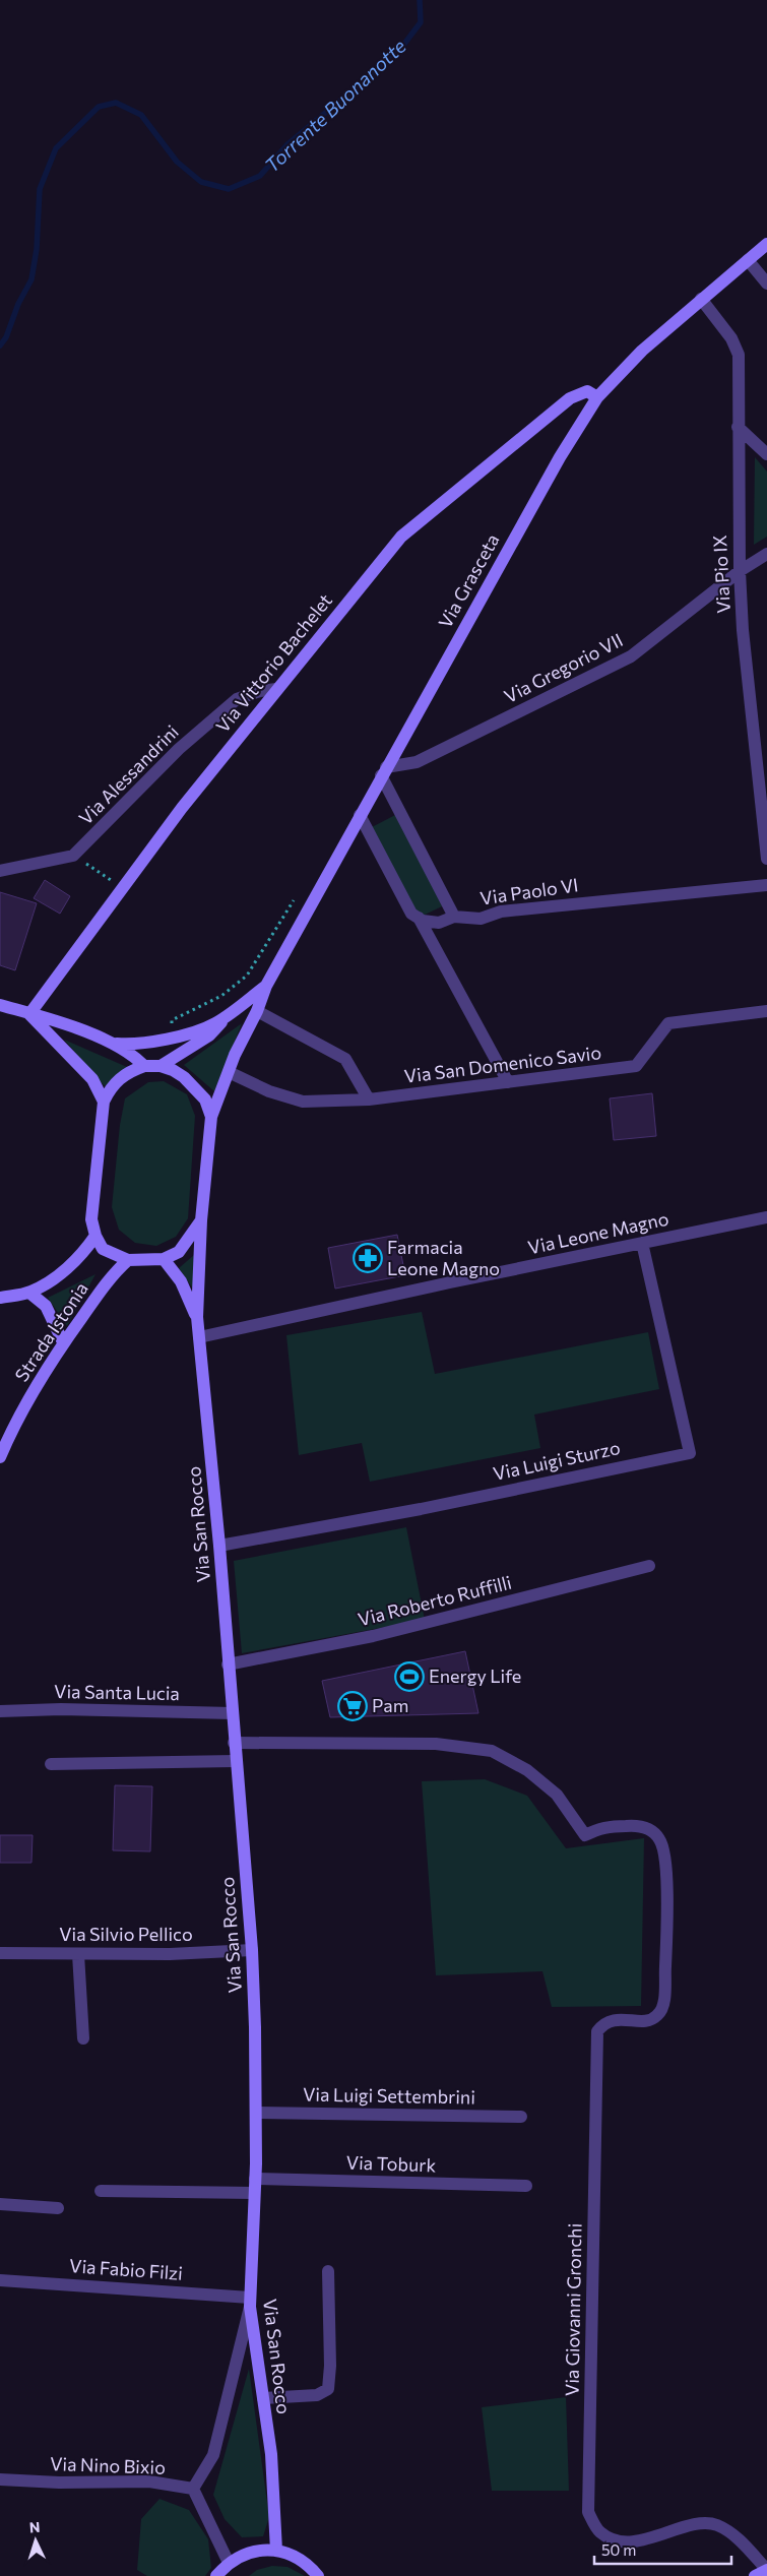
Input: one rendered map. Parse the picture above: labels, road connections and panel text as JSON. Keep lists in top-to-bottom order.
{
  "streets": {
    "street": [
      "Via Pio IX",
      "Via Grasceta",
      "Via Vittorio Bachelet",
      "Via Gregorio VII",
      "Via Alessandrini",
      "Via Paolo VI",
      "Via San Domenico Savio",
      "Via Leone Magno",
      "Strada Istonia",
      "Via Luigi Sturzo",
      "Via San Rocco",
      "Via Roberto Ruffilli",
      "Via Santa Lucia",
      "Via Silvio Pellico",
      "Via Luigi Settembrini",
      "Via Toburk",
      "Via Fabio Filzi",
      "Via Giovanni Gronchi",
      "Via Nino Bixio"
    ]
  },
  "crossings": [
    ["Via Pio IX", "Via Grasceta"],
    ["Via Pio IX", "Via Gregorio VII"],
    ["Via Grasceta", "Via Vittorio Bachelet"],
    ["Via Grasceta", "Via Gregorio VII"],
    ["Via Grasceta", "Via San Domenico Savio"],
    ["Via Grasceta", "Strada Istonia"],
    ["Via Vittorio Bachelet", "Via Alessandrini"],
    ["Via Leone Magno", "Via Luigi Sturzo"],
    ["Via Leone Magno", "Via San Rocco"],
    ["Via Luigi Sturzo", "Via San Rocco"],
    ["Via San Rocco", "Via Roberto Ruffilli"],
    ["Via San Rocco", "Via Santa Lucia"],
    ["Via San Rocco", "Via Silvio Pellico"],
    ["Via San Rocco", "Via Luigi Settembrini"],
    ["Via San Rocco", "Via Toburk"],
    ["Via San Rocco", "Via Fabio Filzi"],
    ["Via San Rocco", "Via Giovanni Gronchi"]
  ],
  "water": ["Torrente Buonanotte"],
  "places": {
    "pharmacy": ["Farmacia Leone Magno"],
    "sports": ["Energy Life"],
    "supermarket": ["Pam"]
  },
  "scale_bar": "50 m",
  "north": "top"
}
